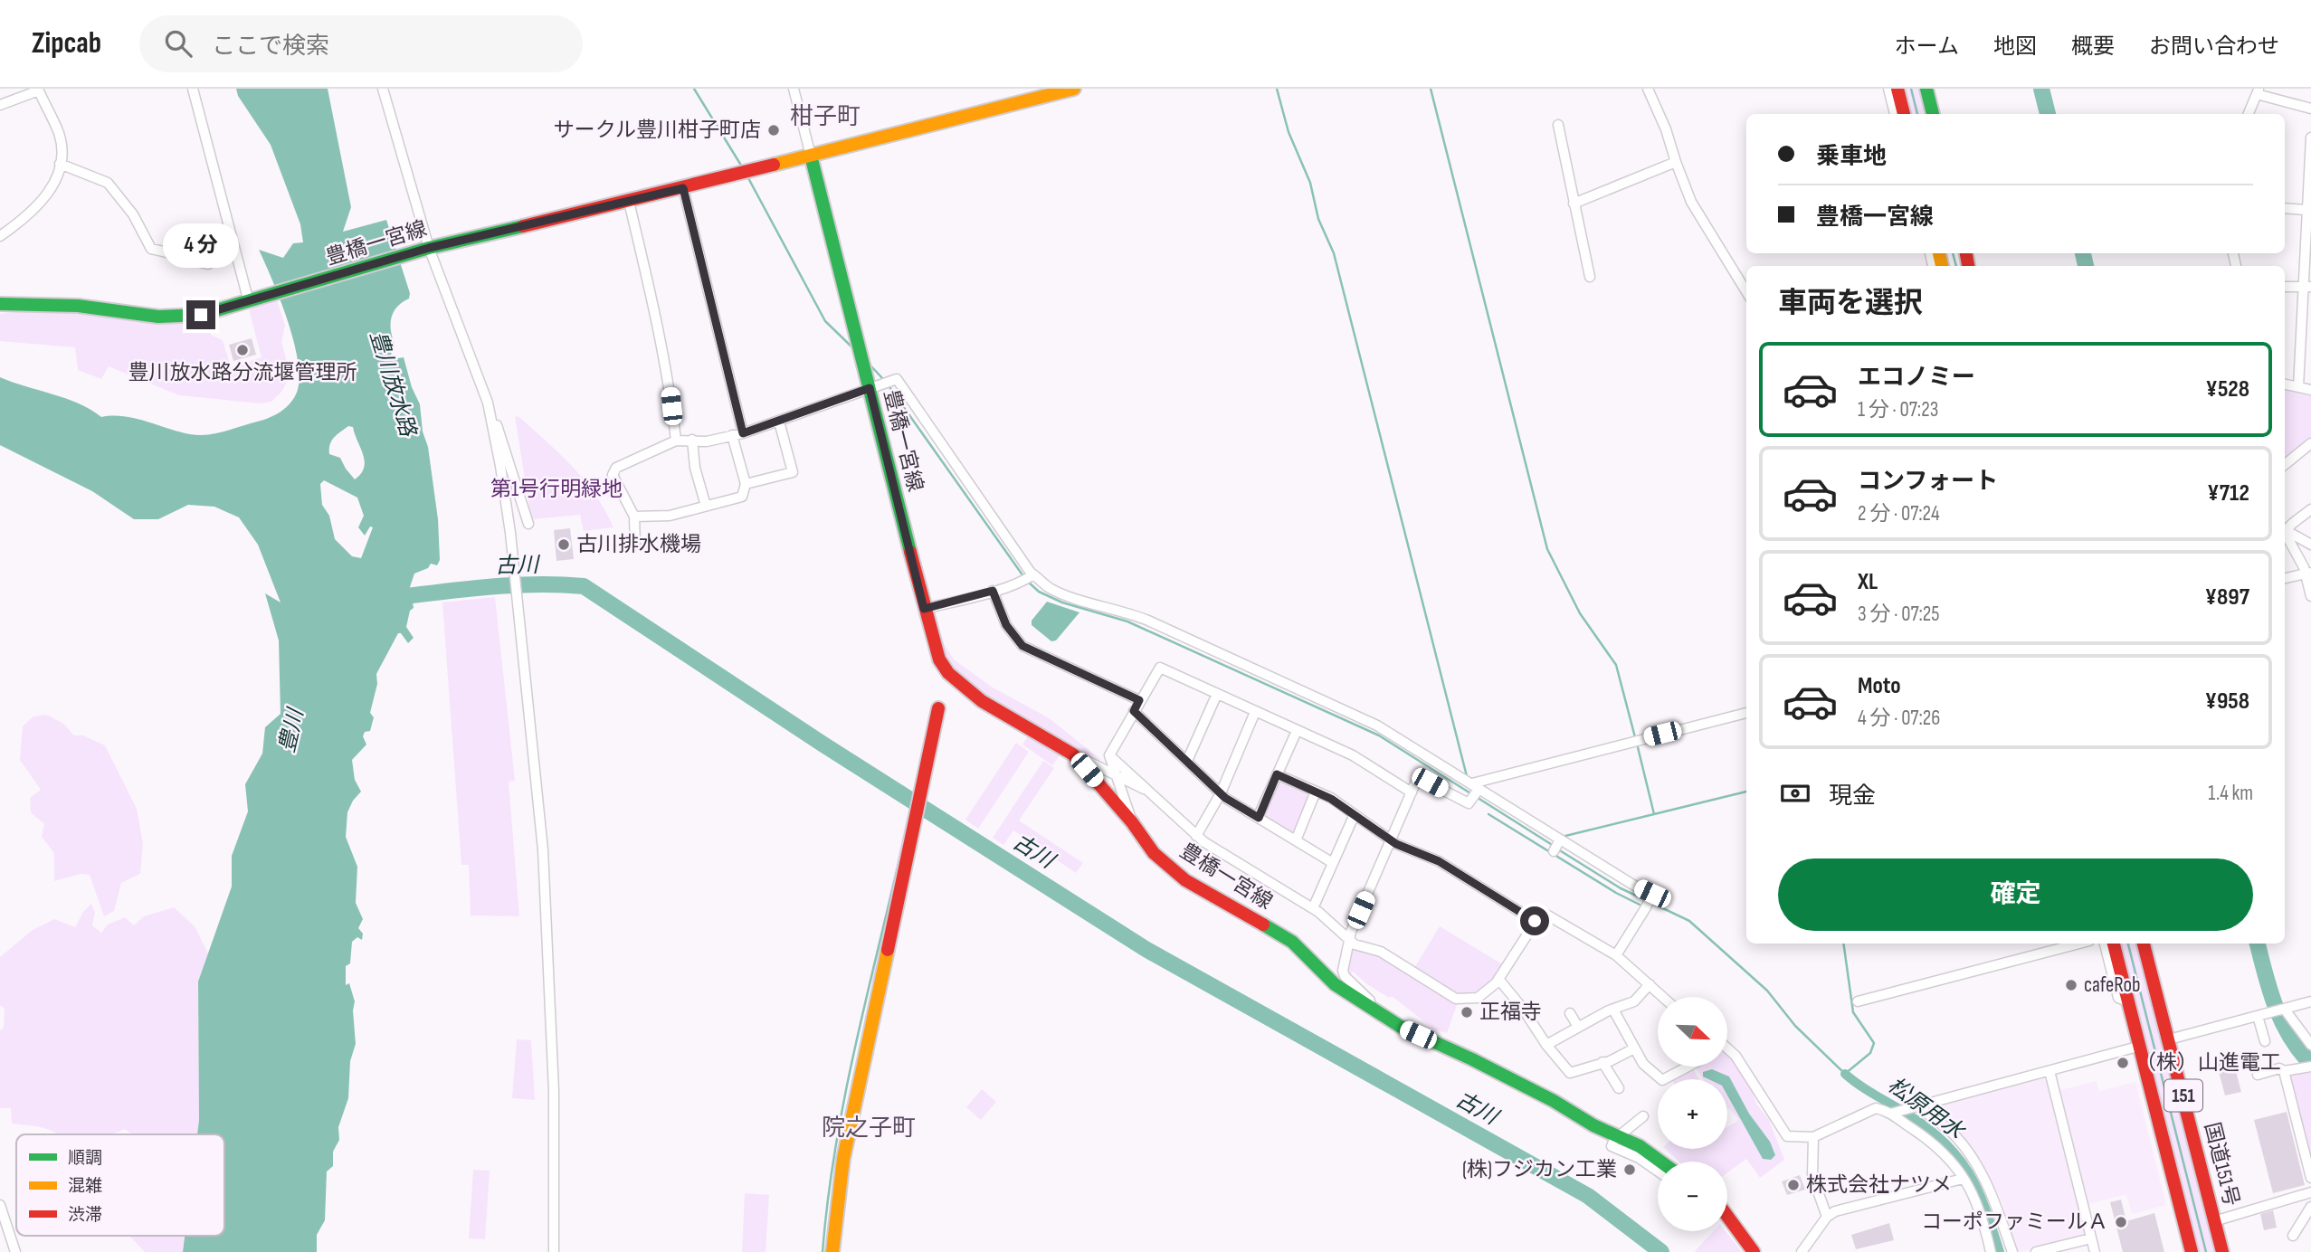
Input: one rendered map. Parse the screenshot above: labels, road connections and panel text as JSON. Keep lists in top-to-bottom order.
{
  "streets": {
    "main road": ["豊橋一宮線", "151", "国道151号"]
  },
  "districts": ["柑子町", "院之子町"],
  "water": [
    "豊川放水路",
    "古川",
    "豊川",
    "松原用水"
  ],
  "parks": ["第1号行明緑地"],
  "places": [
    "サークル豊川柑子町店",
    "豊川放水路分流堰管理所",
    "古川排水機場",
    "cafeRob",
    "正福寺",
    "（株）山進電工",
    "(株)フジカン工業",
    "株式会社ナツメ",
    "コーポファミールＡ"
  ],
  "legend": ["順調", "混雑", "渋滞"],
  "north": "bottom right",
  "page": {
    "header": "Zipcab",
    "search": "ここで検索",
    "nav": [
      "ホーム",
      "地図",
      "概要",
      "お問い合わせ"
    ],
    "banner": ["乗車地", "豊橋一宮線"],
    "bubble": "4 分",
    "heading": "車両を選択",
    "list": [
      {
        "name": "エコノミー",
        "note": "1 分 · 07:23",
        "value": "¥528"
      },
      {
        "name": "コンフォート",
        "note": "2 分 · 07:24",
        "value": "¥712"
      },
      {
        "name": "XL",
        "note": "3 分 · 07:25",
        "value": "¥897"
      },
      {
        "name": "Moto",
        "note": "4 分 · 07:26",
        "value": "¥958"
      }
    ],
    "pay": ["現金", "1.4 km"],
    "buttons": "確定",
    "map_buttons": ["+", "−"]
  }
}
